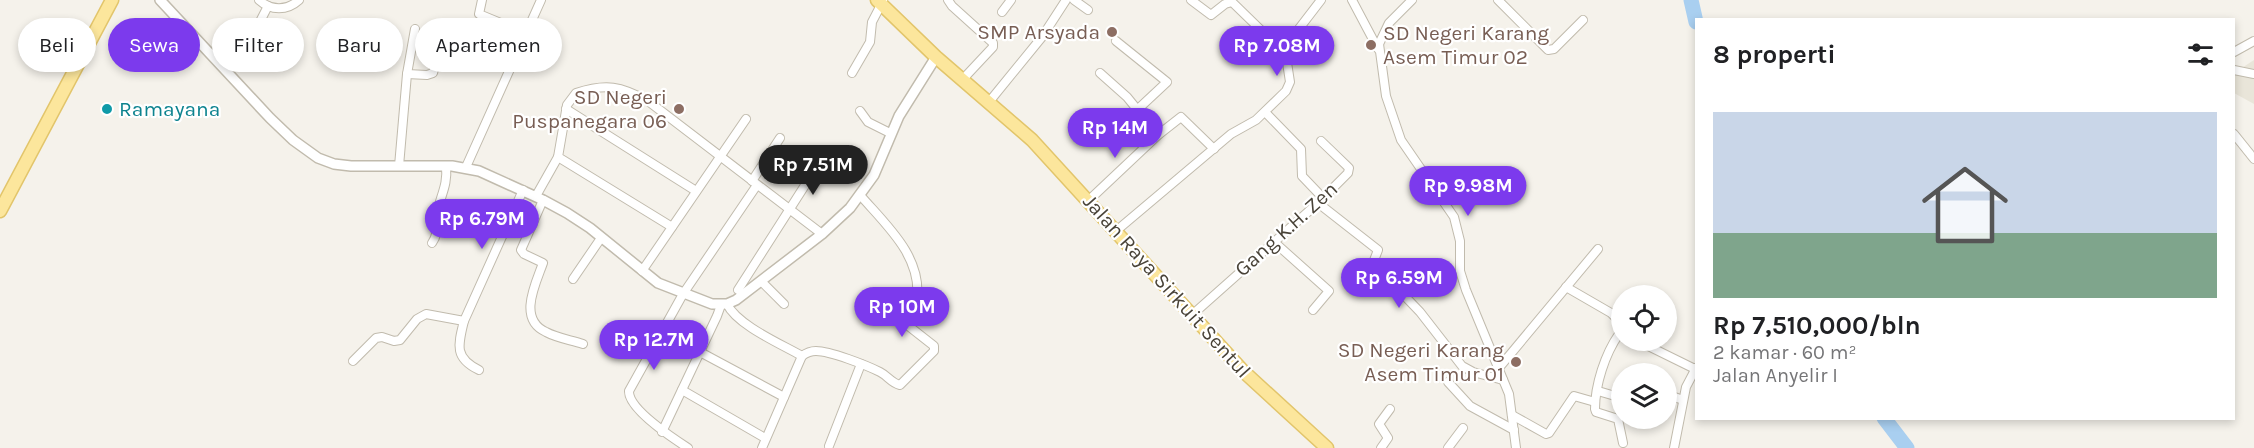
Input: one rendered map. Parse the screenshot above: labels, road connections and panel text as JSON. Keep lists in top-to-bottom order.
{
  "streets": {
    "main road": ["Jalan Raya Sirkuit Sentul"],
    "street": ["Gang K.H. Zen"]
  },
  "crossings": [
    ["Gang K.H. Zen", "Jalan Raya Sirkuit Sentul"]
  ],
  "places": [
    "SMP Arsyada",
    "SD Negeri Karang Asem Timur 02",
    "Ramayana",
    "SD Negeri Puspanegara 06",
    "SD Negeri Karang Asem Timur 01"
  ],
  "page": {
    "chip": [
      "Beli",
      "Sewa",
      "Filter",
      "Baru",
      "Apartemen"
    ],
    "heading": "8 properti",
    "price": [
      "Rp 7.08M",
      "Rp 14M",
      "Rp 7.51M",
      "Rp 9.98M",
      "Rp 6.79M",
      "Rp 6.59M",
      "Rp 10M",
      "Rp 12.7M"
    ],
    "list": [
      {
        "name": "Rp 7,510,000/bln",
        "note": "2 kamar · 60 m² · Jalan Anyelir I"
      }
    ]
  }
}
